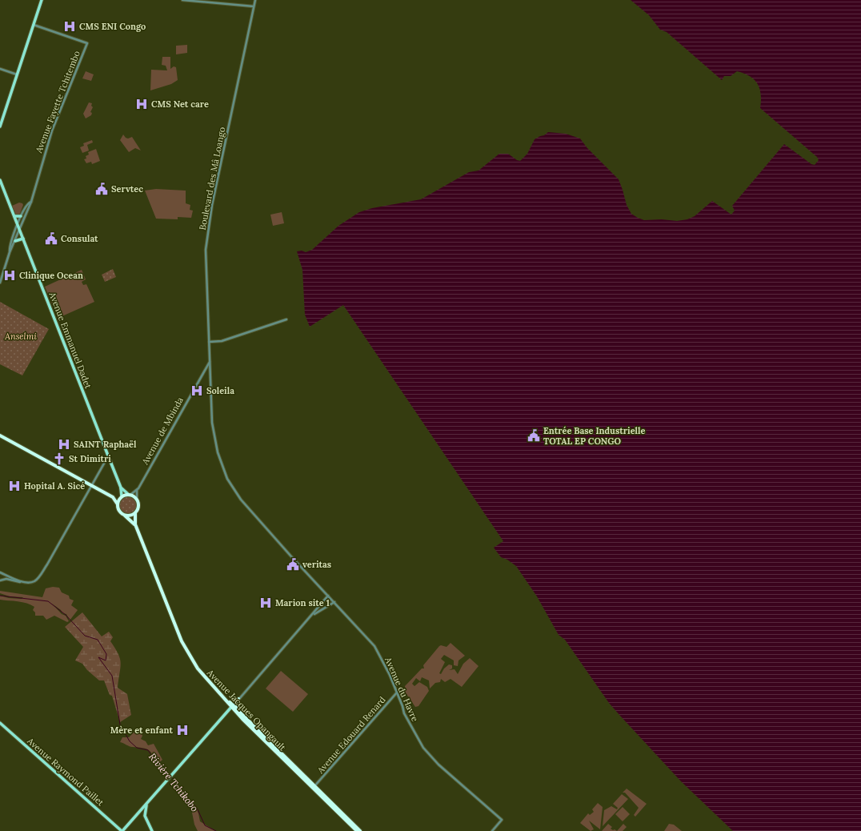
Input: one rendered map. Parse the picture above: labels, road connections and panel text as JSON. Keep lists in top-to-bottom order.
{
  "streets": {
    "highway": ["Avenue Jacques Opangault"],
    "main road": ["Avenue Emmanuel Dadet", "Avenue Raymond Paillet"],
    "street": [
      "Avenue Fayette Tchitembo",
      "Boulevard des Mâ Loango",
      "Avenue de Mbinda",
      "Avenue du Havre",
      "Avenue Edouard Renard"
    ]
  },
  "crossings": [
    ["Avenue Fayette Tchitembo", "Avenue Emmanuel Dadet"],
    ["Boulevard des Mâ Loango", "Avenue de Mbinda"],
    ["Boulevard des Mâ Loango", "Avenue du Havre"],
    ["Avenue Emmanuel Dadet", "Avenue de Mbinda"],
    ["Avenue du Havre", "Avenue Edouard Renard"]
  ],
  "water": ["Rivière Tchikobo"],
  "parks": ["Anselmi"],
  "places": {
    "hospital": [
      "CMS ENI Congo",
      "CMS Net care",
      "Clinique Ocean",
      "Soleila",
      "SAINT Raphaël",
      "Hopital A. Sicé",
      "Marion site 1",
      "Mère et enfant"
    ],
    "public building": [
      "Servtec",
      "Consulat",
      "Entrée Base Industrielle TOTAL EP CONGO",
      "veritas"
    ],
    "church": ["St Dimitri"]
  }
}
